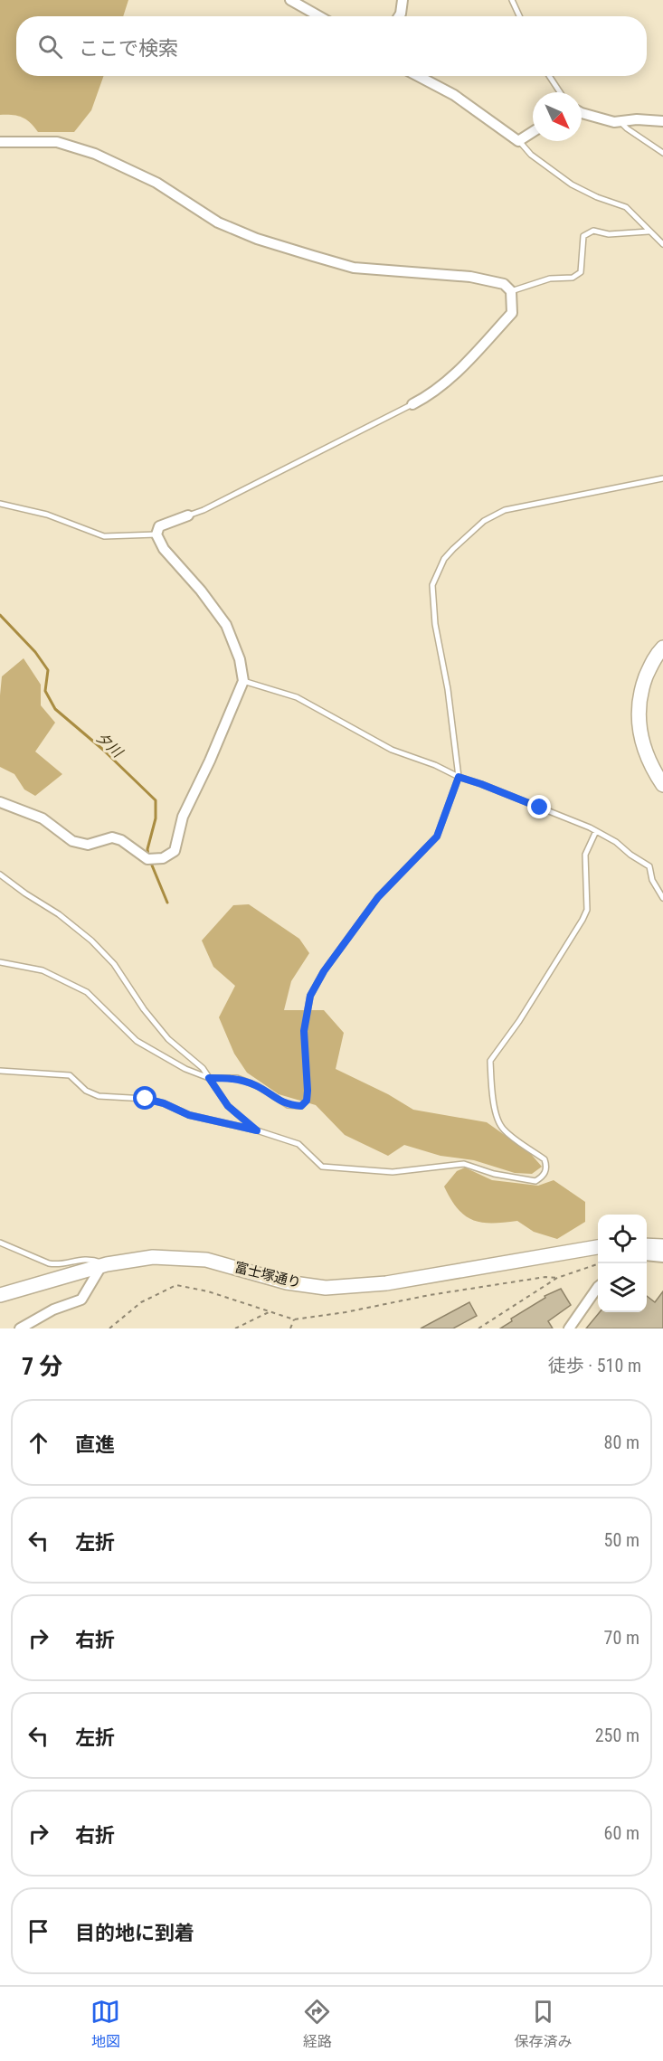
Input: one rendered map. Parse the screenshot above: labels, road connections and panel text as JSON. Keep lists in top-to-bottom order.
{
  "streets": {
    "street": ["富士塚通り"]
  },
  "water": ["夕川"],
  "north": "bottom right",
  "page": {
    "search": "ここで検索",
    "heading": ["7 分", "徒歩 · 510 m"],
    "list": [
      ["直進", "80 m"],
      ["左折", "50 m"],
      ["右折", "70 m"],
      ["左折", "250 m"],
      ["右折", "60 m"],
      "目的地に到着"
    ],
    "nav": ["地図", "経路", "保存済み"]
  }
}
